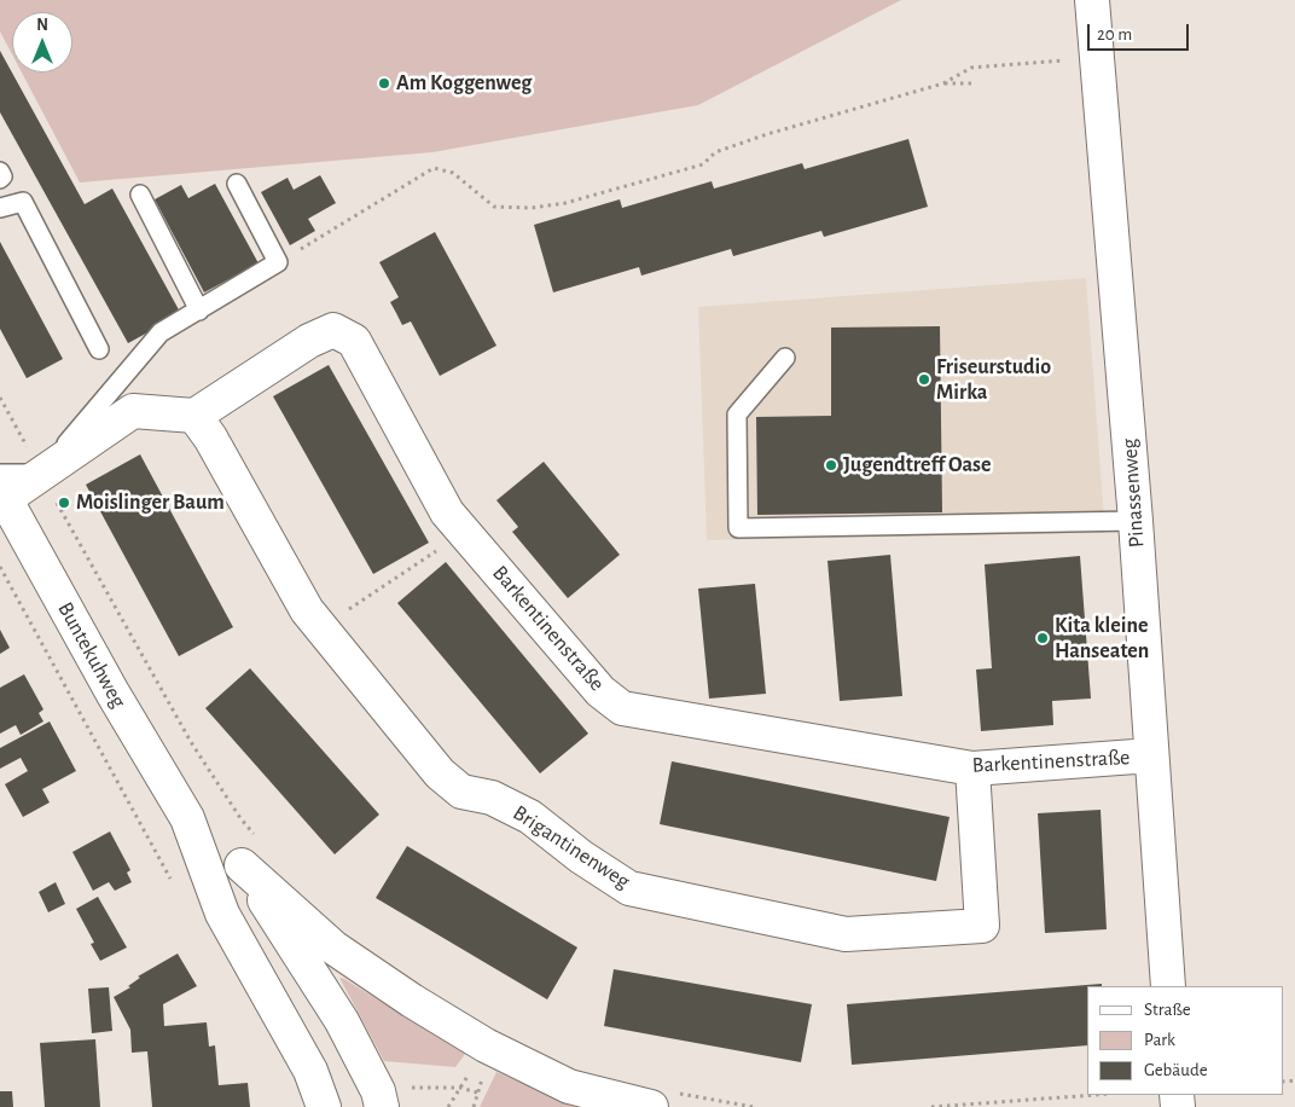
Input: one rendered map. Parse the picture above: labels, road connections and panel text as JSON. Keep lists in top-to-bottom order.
{
  "streets": {
    "street": [
      "Pinassenweg",
      "Barkentinenstraße",
      "Buntekuhweg",
      "Brigantinenweg"
    ]
  },
  "crossings": [
    ["Pinassenweg", "Barkentinenstraße"],
    ["Barkentinenstraße", "Brigantinenweg"]
  ],
  "places": [
    "Am Koggenweg",
    "Friseurstudio Mirka",
    "Jugendtreff Oase",
    "Moislinger Baum",
    "Kita kleine Hanseaten"
  ],
  "legend": ["Straße", "Park", "Gebäude"],
  "scale_bar": "20 m",
  "north": "top"
}
